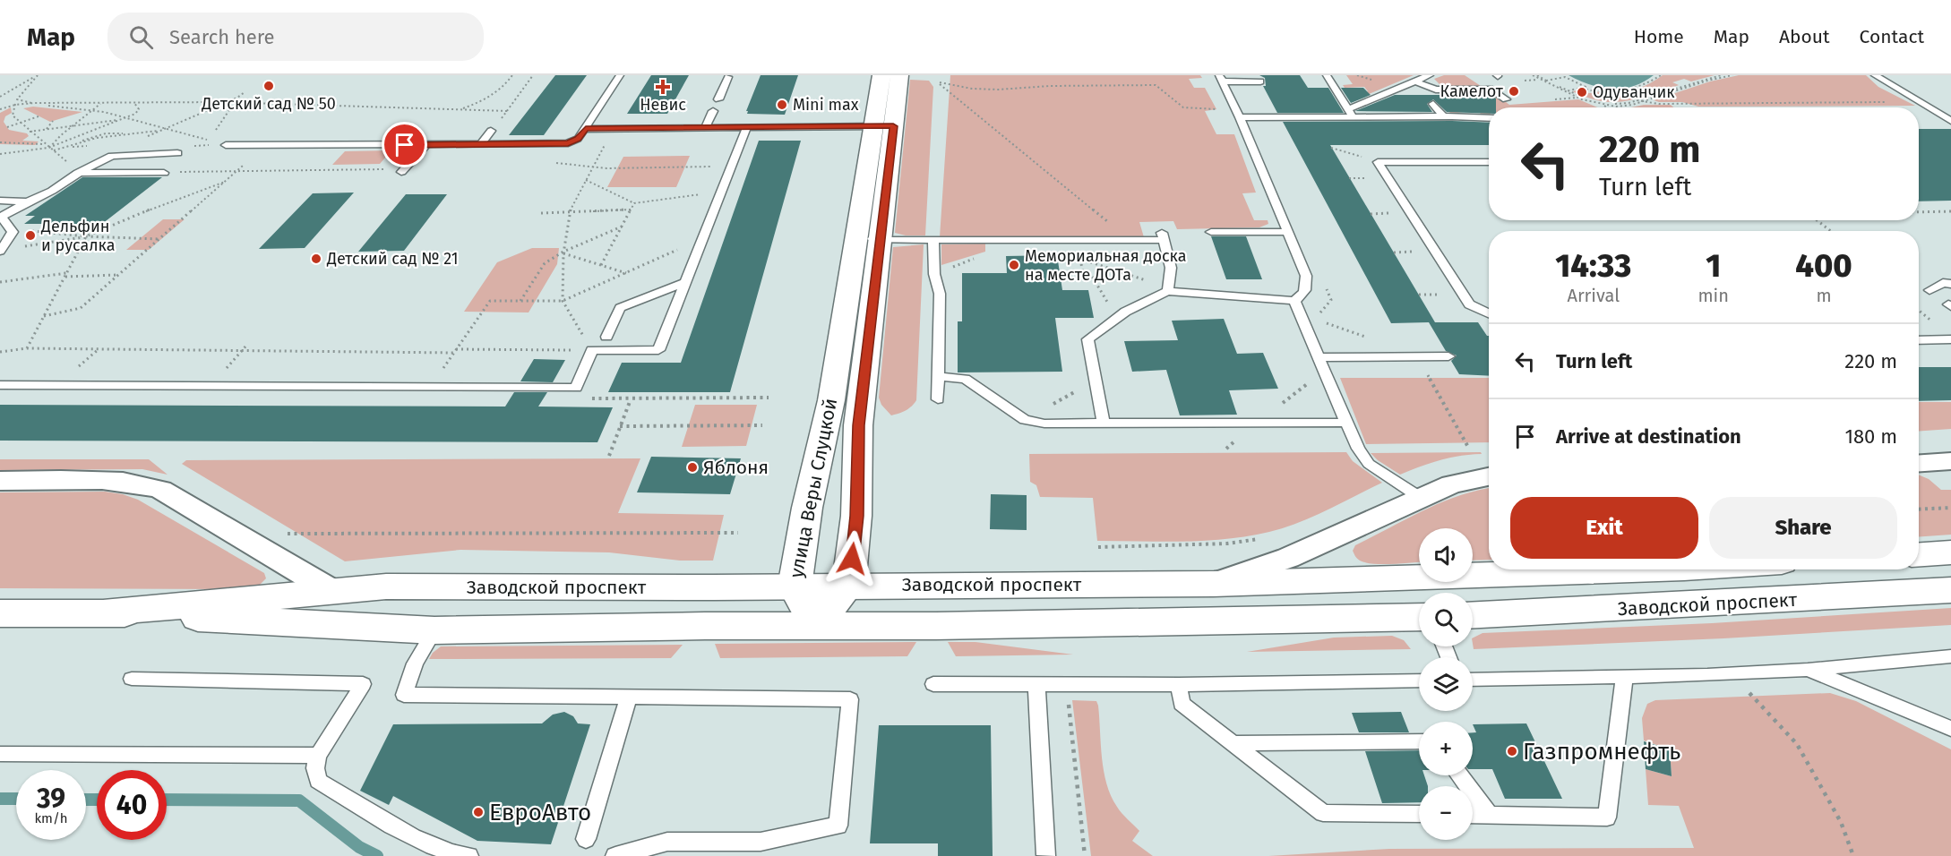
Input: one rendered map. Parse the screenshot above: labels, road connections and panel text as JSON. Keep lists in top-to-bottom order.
{
  "streets": {
    "main road": ["улица Веры Слуцкой", "Заводской проспект"]
  },
  "crossings": [
    ["улица Веры Слуцкой", "Заводской проспект"]
  ],
  "places": {
    "other": [
      "Детский сад № 50",
      "Камелот",
      "Одуванчик",
      "Mini max",
      "Дельфин и русалка",
      "Детский сад № 21",
      "Мемориальная доска на месте ДОТа",
      "Яблоня",
      "Газпромнефть",
      "ЕвроАвто"
    ],
    "health": ["Невис"]
  },
  "page": {
    "header": "Map",
    "search": "Search here",
    "nav": [
      "Home",
      "Map",
      "About",
      "Contact"
    ],
    "turn": ["220 m", "Turn left"],
    "eta": [
      "14:33",
      "Arrival",
      "1",
      "min",
      "400",
      "m"
    ],
    "list": [
      {
        "name": "Turn left",
        "value": "220 m"
      },
      {
        "name": "Arrive at destination",
        "value": "180 m"
      }
    ],
    "buttons": ["Exit", "Share"],
    "map_buttons": ["+", "−"],
    "speed": "39 km/h",
    "limit": "40"
  }
}
